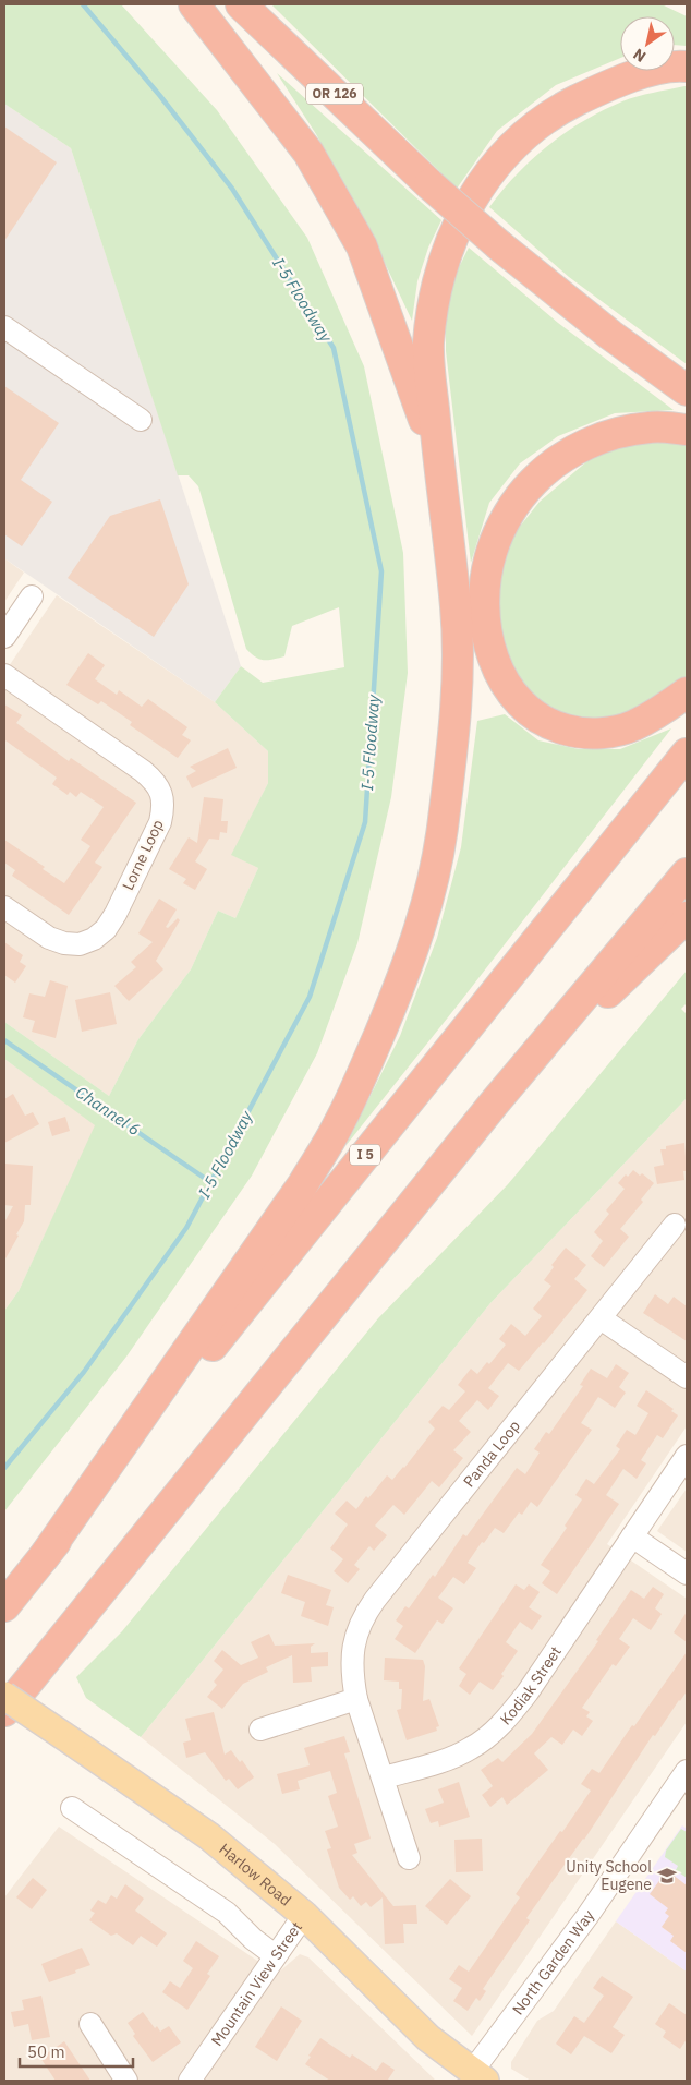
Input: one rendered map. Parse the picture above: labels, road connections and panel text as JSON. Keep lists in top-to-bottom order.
{
  "streets": {
    "highway": ["OR 126", "I 5"],
    "main road": ["Harlow Road"],
    "street": [
      "Lorne Loop",
      "Panda Loop",
      "Kodiak Street",
      "North Garden Way",
      "Mountain View Street"
    ]
  },
  "crossings": [
    ["Panda Loop", "Kodiak Street"],
    ["Harlow Road", "North Garden Way"],
    ["Harlow Road", "Mountain View Street"]
  ],
  "water": ["I-5 Floodway", "Channel 6"],
  "places": {
    "school or university": ["Unity School Eugene"]
  },
  "scale_bar": "50 m",
  "north": "bottom left"
}
